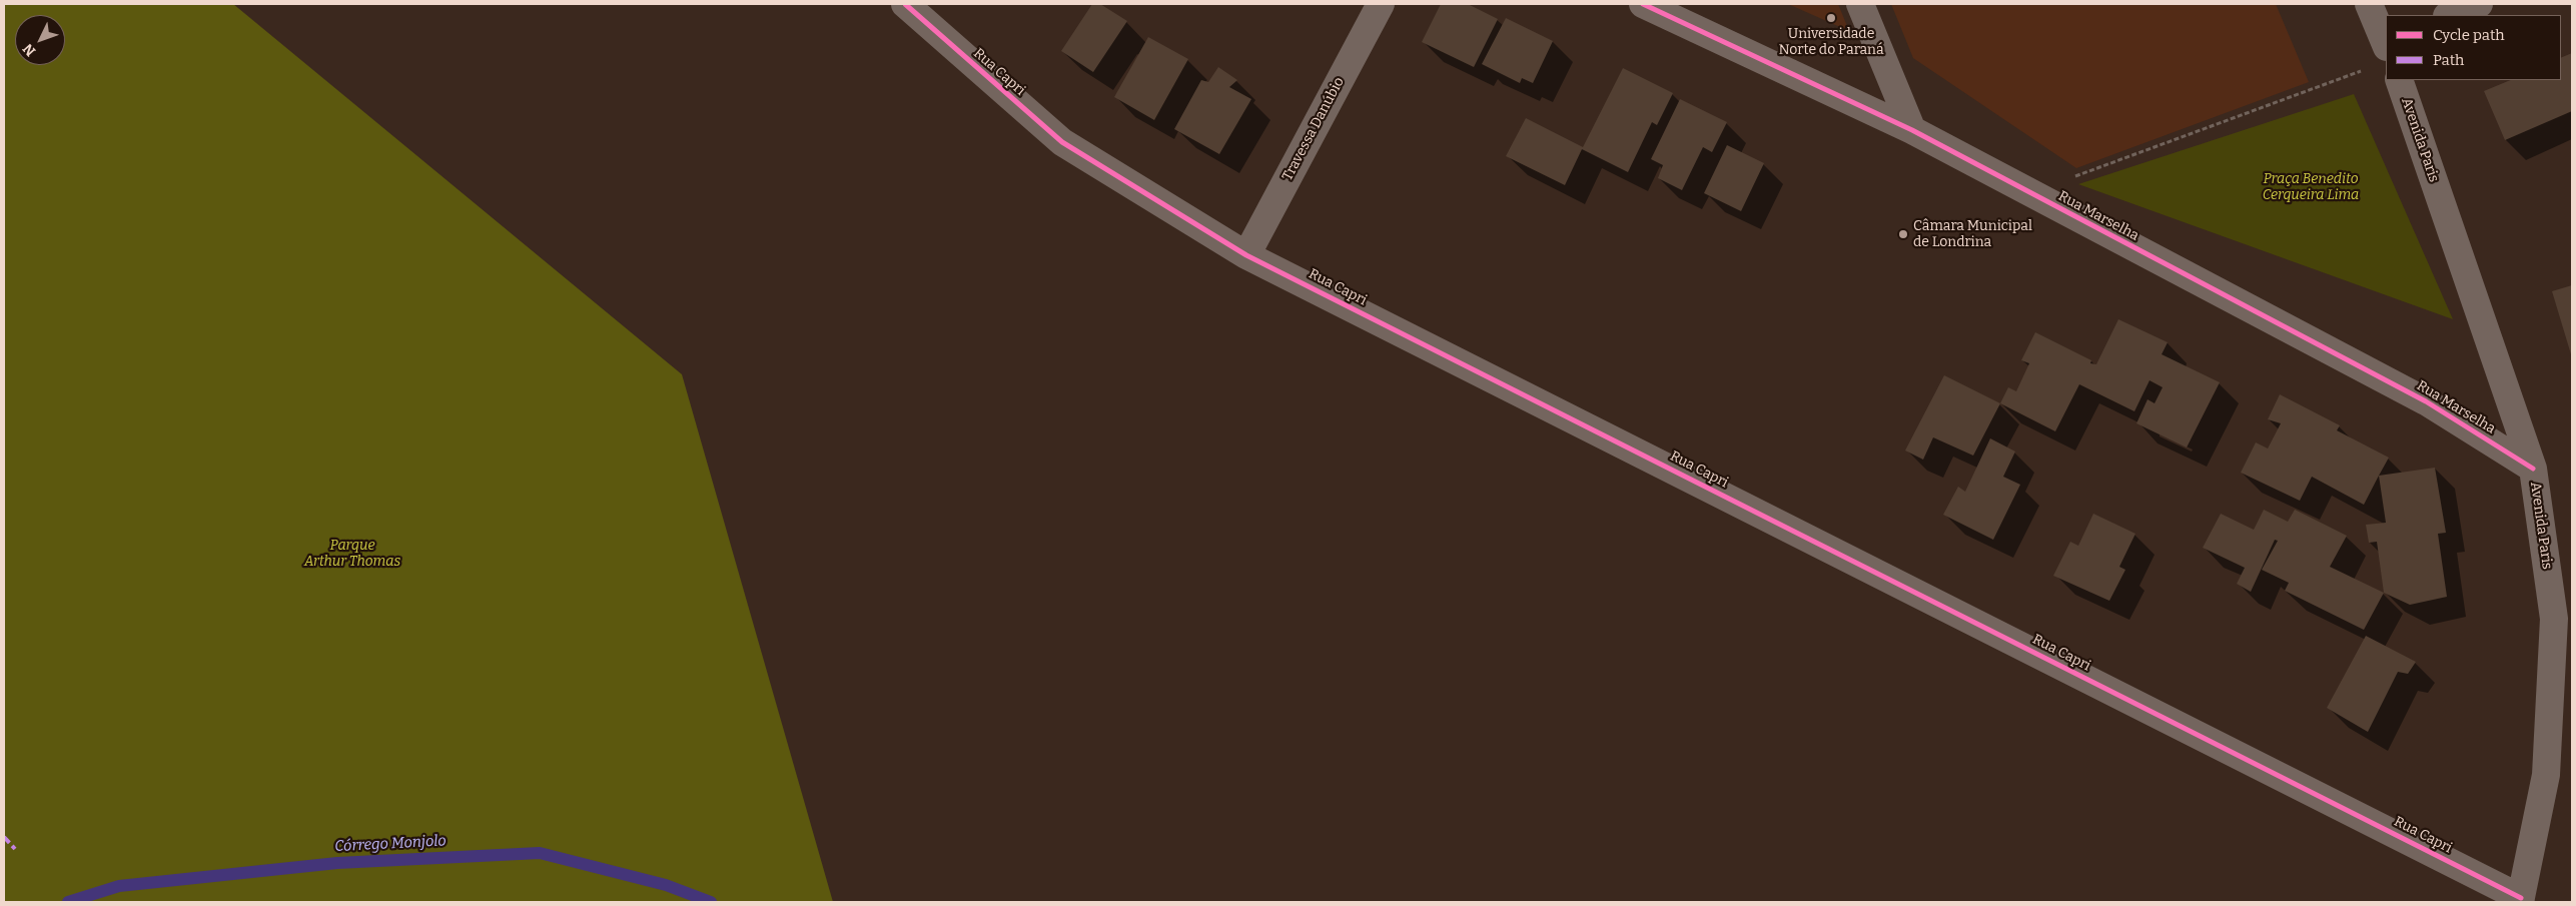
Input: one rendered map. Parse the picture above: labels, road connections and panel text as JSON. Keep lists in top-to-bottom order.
{
  "streets": {
    "street": [
      "Rua Capri",
      "Travessa Danúbio",
      "Avenida Paris",
      "Rua Marselha"
    ]
  },
  "crossings": [
    ["Rua Capri", "Travessa Danúbio"],
    ["Rua Capri", "Avenida Paris"],
    ["Avenida Paris", "Rua Marselha"]
  ],
  "water": ["Córrego Monjolo"],
  "parks": ["Praça Benedito Cerqueira Lima", "Parque Arthur Thomas"],
  "places": ["Universidade Norte do Paraná", "Câmara Municipal de Londrina"],
  "legend": ["Cycle path", "Path"],
  "north": "bottom left"
}
